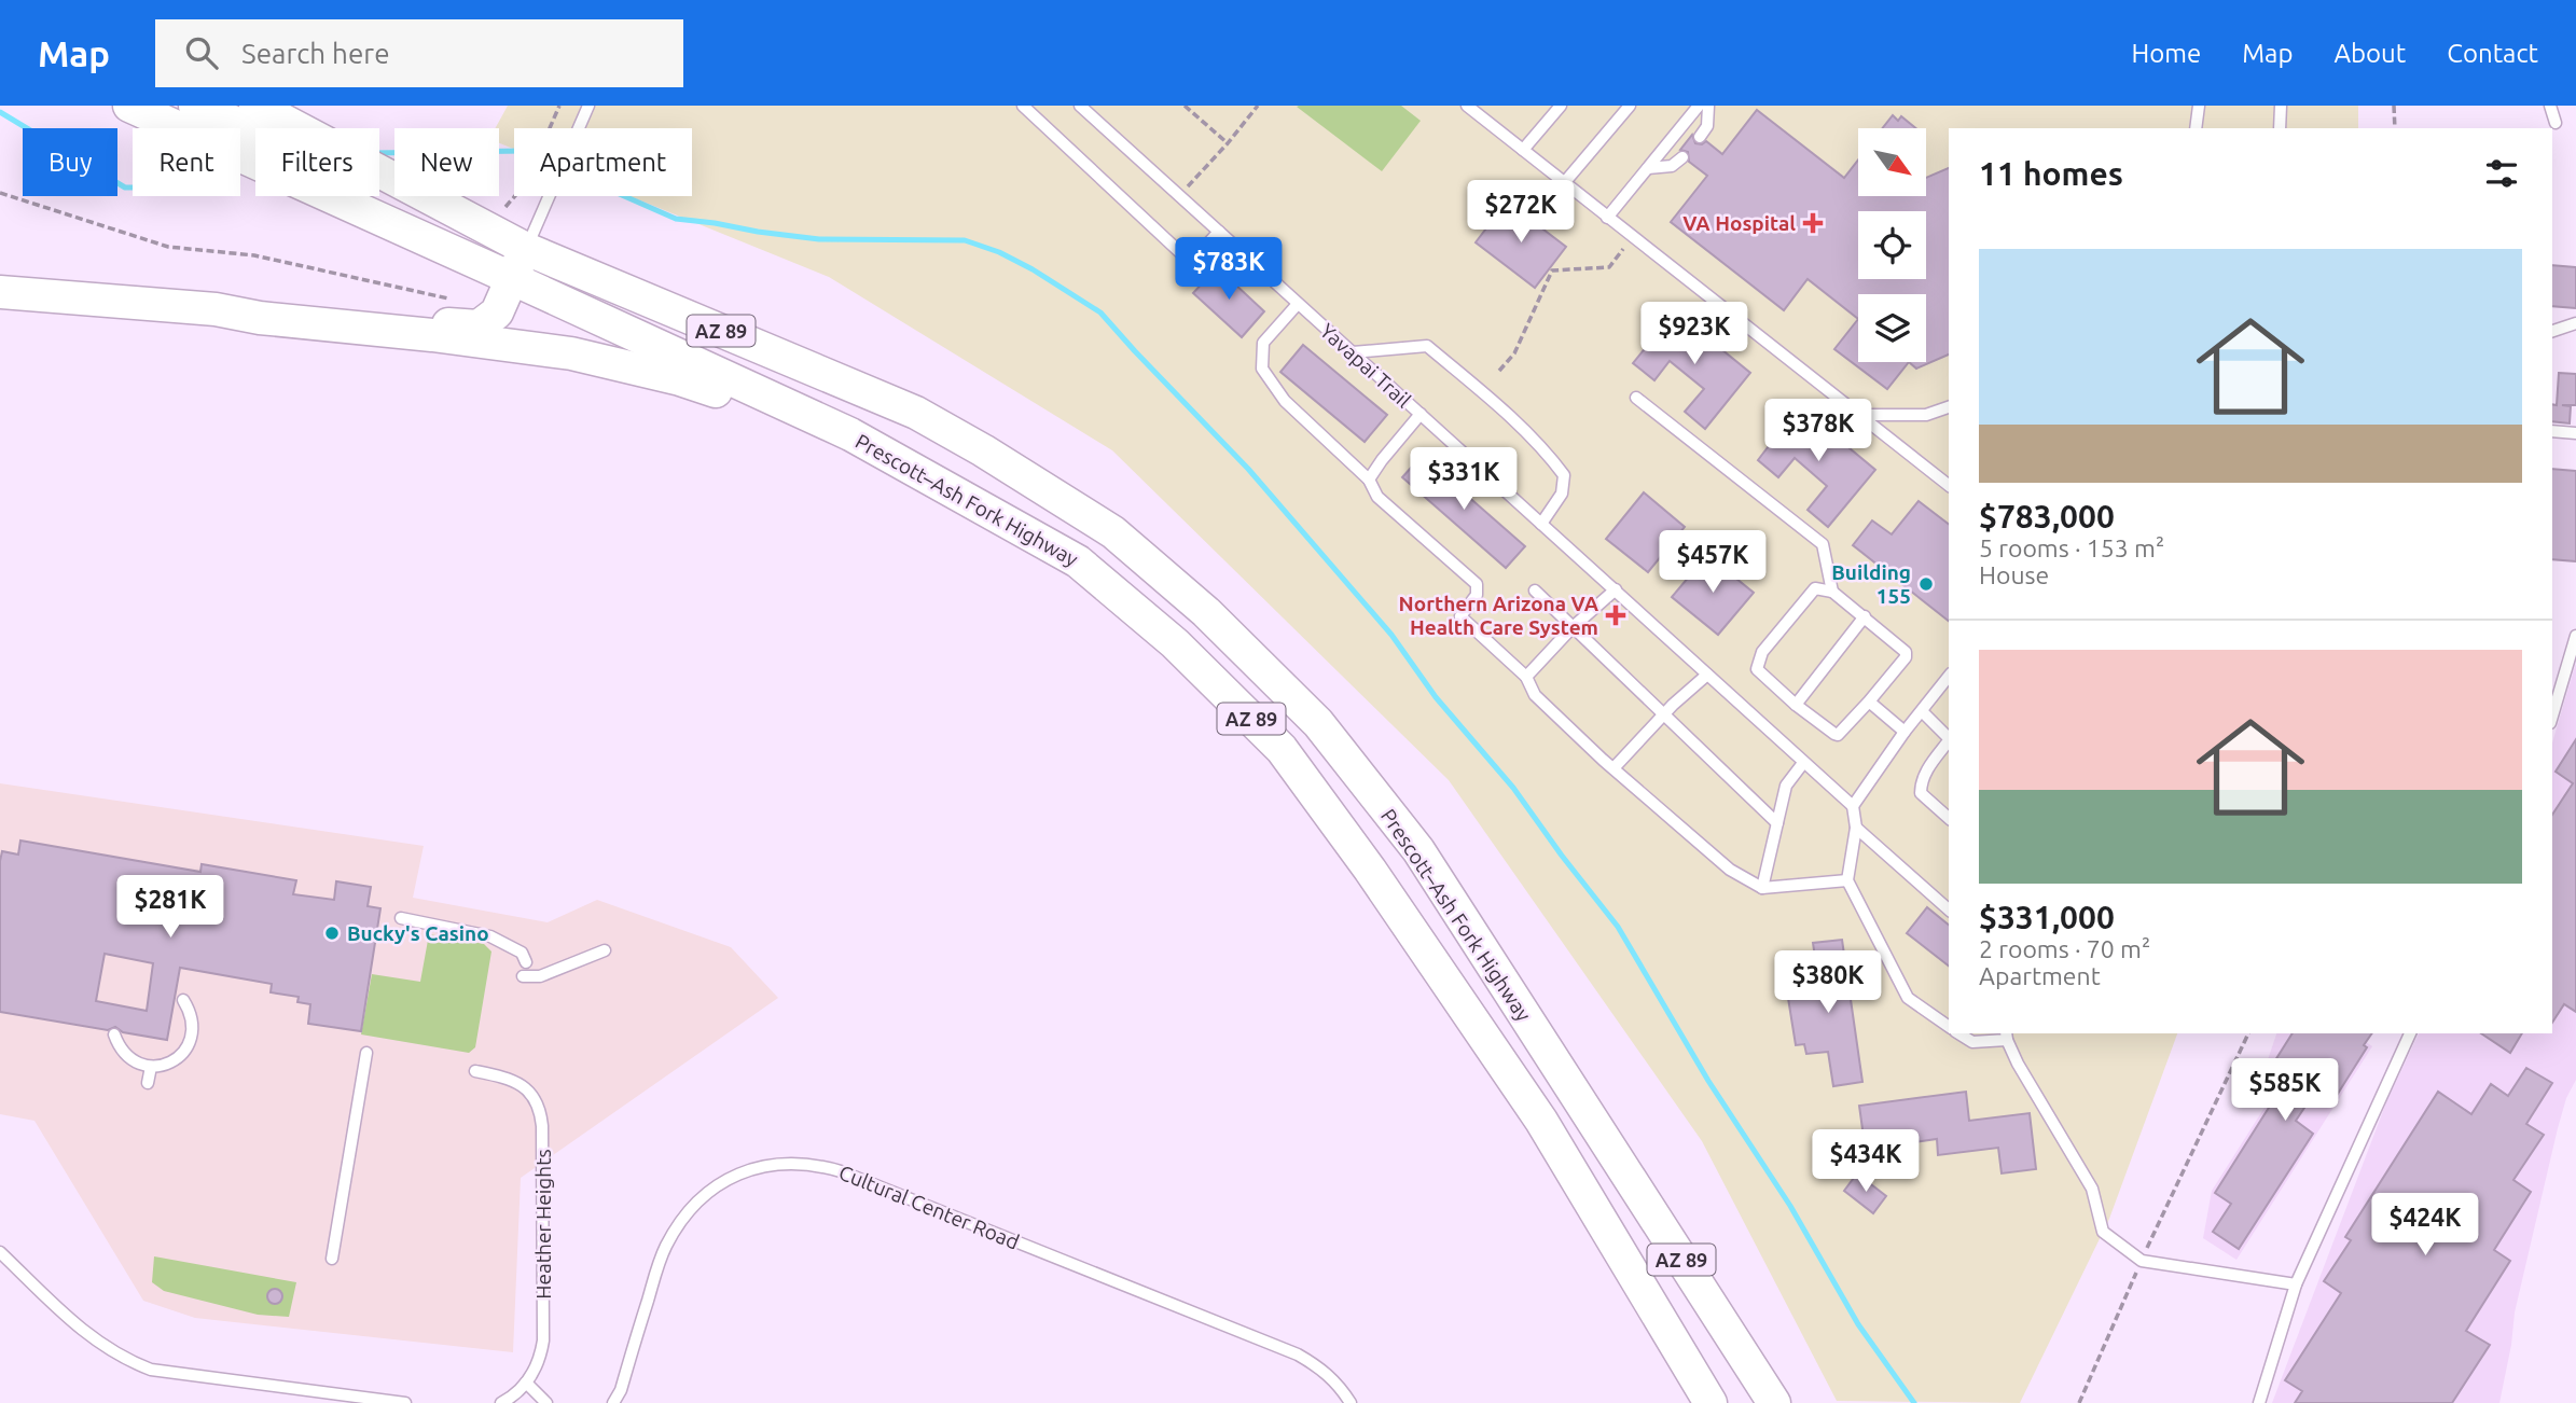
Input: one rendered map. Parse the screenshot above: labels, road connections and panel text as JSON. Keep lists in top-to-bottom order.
{
  "streets": {
    "main road": ["AZ 89", "Prescott–Ash Fork Highway"],
    "lane": ["Yavapai Trail", "Cultural Center Road", "Heather Heights"]
  },
  "crossings": [
    ["AZ 89", "Prescott–Ash Fork Highway"]
  ],
  "places": {
    "health": ["VA Hospital", "Northern Arizona VA Health Care System"],
    "other": ["Building 155", "Bucky's Casino"]
  },
  "north": "bottom right",
  "page": {
    "header": "Map",
    "search": "Search here",
    "nav": [
      "Home",
      "Map",
      "About",
      "Contact"
    ],
    "chip": [
      "Buy",
      "Rent",
      "Filters",
      "New",
      "Apartment"
    ],
    "heading": "11 homes",
    "price": [
      "$272K",
      "$783K",
      "$923K",
      "$378K",
      "$331K",
      "$457K",
      "$281K",
      "$380K",
      "$585K",
      "$434K",
      "$424K"
    ],
    "list": [
      {
        "name": "$783,000",
        "note": "5 rooms · 153 m² · House"
      },
      {
        "name": "$331,000",
        "note": "2 rooms · 70 m² · Apartment"
      }
    ]
  }
}
